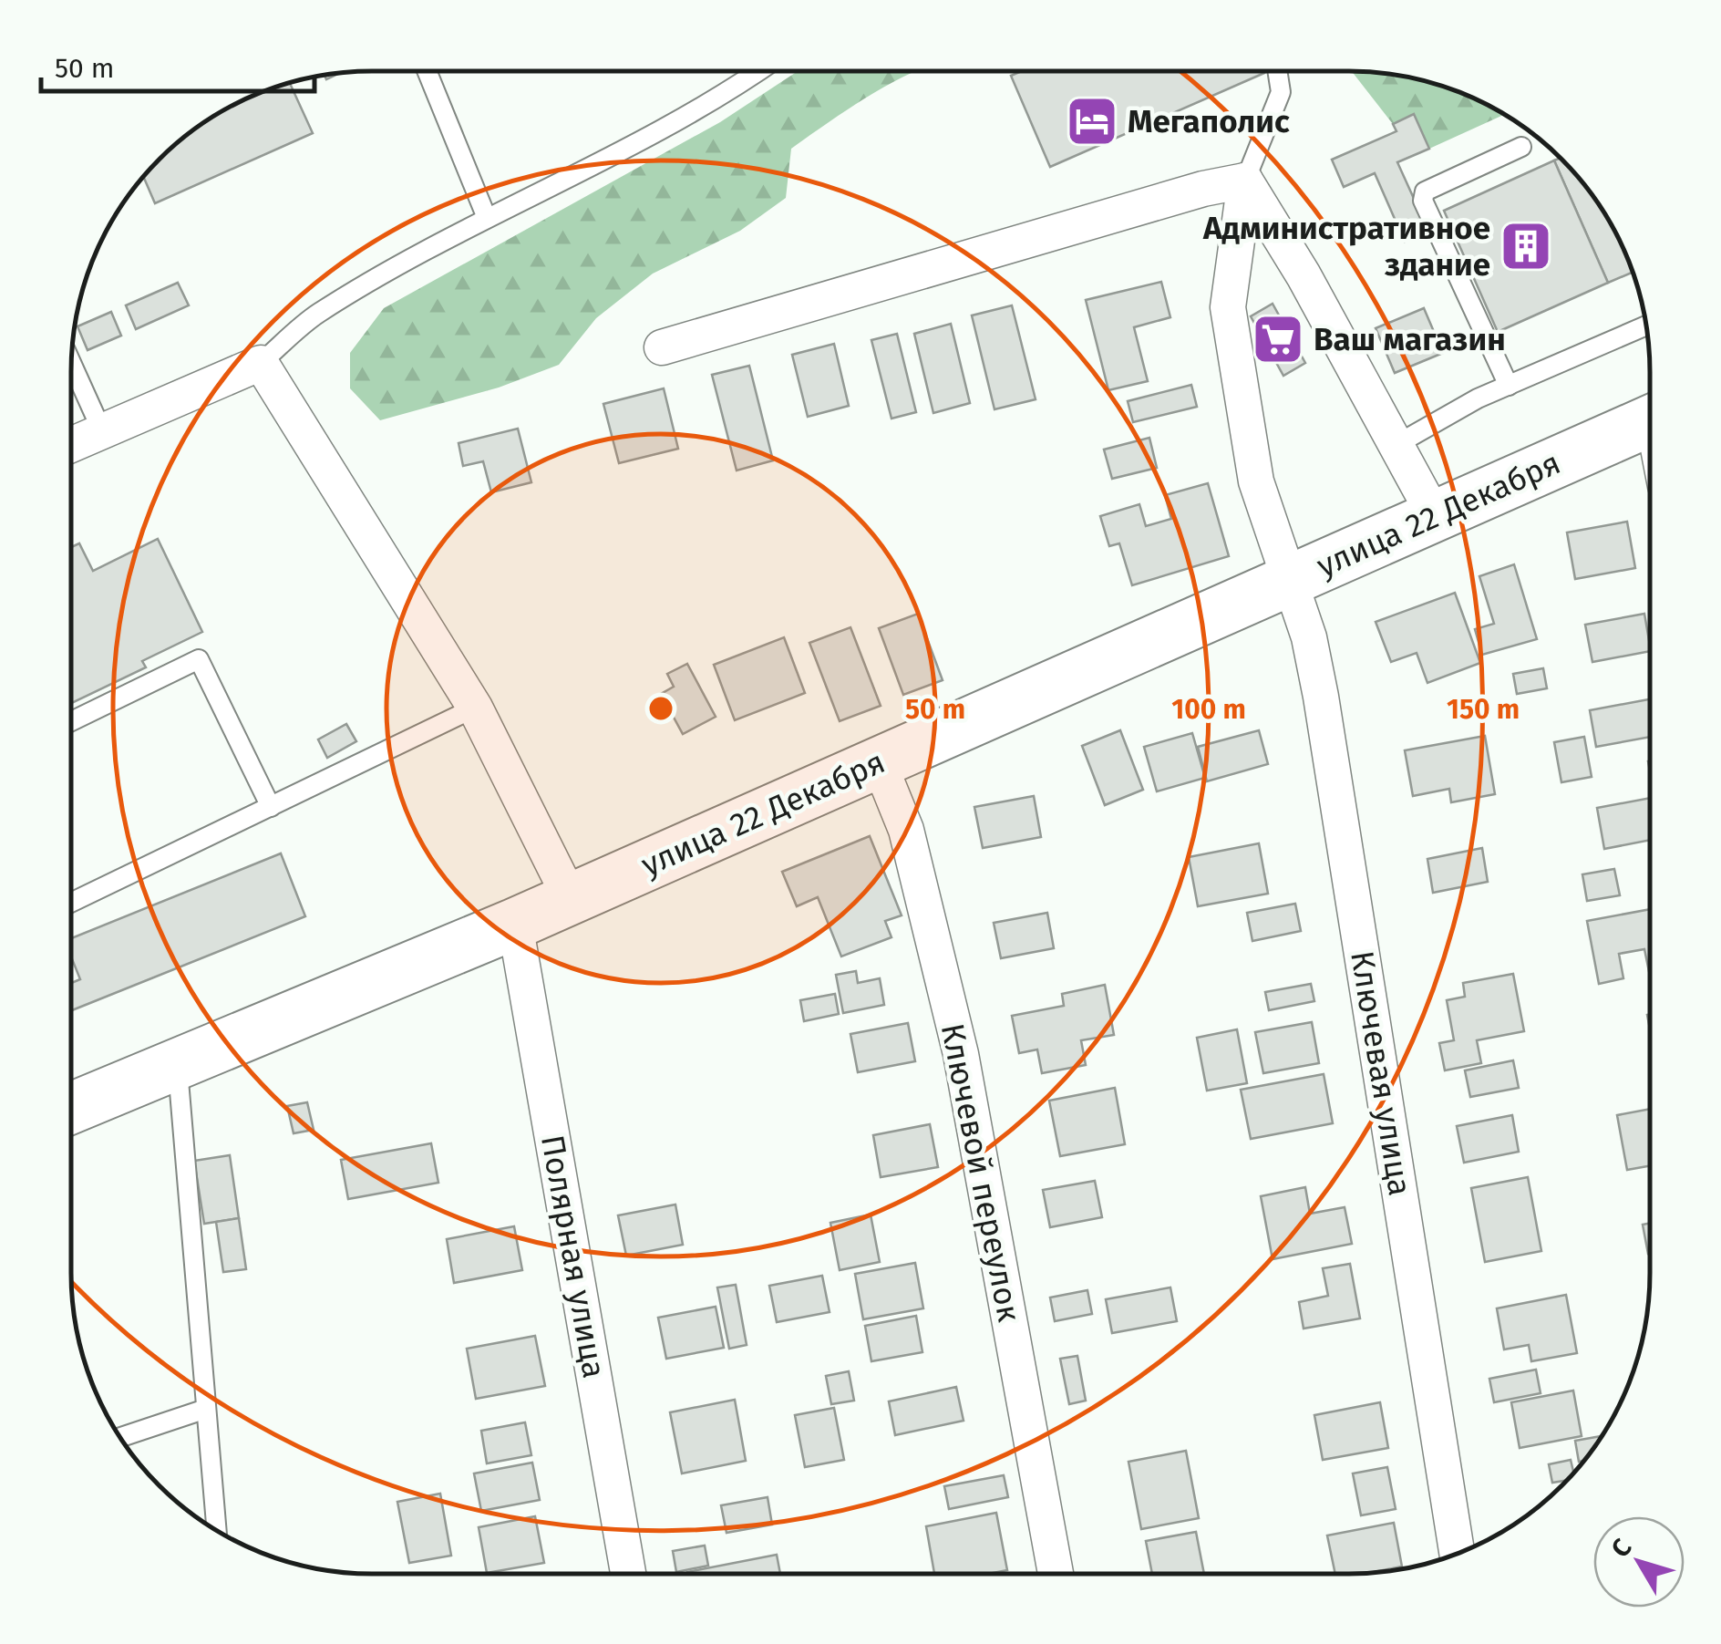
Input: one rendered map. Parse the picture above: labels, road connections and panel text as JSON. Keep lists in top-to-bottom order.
{
  "streets": {
    "main road": ["улица 22 Декабря"],
    "street": ["Ключевая улица", "Ключевой переулок", "Полярная улица"]
  },
  "crossings": [
    ["улица 22 Декабря", "Ключевая улица"],
    ["улица 22 Декабря", "Ключевой переулок"],
    ["улица 22 Декабря", "Полярная улица"]
  ],
  "places": {
    "hotel": ["Мегаполис"],
    "building": ["Административное здание"],
    "supermarket": ["Ваш магазин"]
  },
  "scale_bar": "50 m",
  "north": "top left",
  "rings": ["50 m", "100 m", "150 m"]
}
